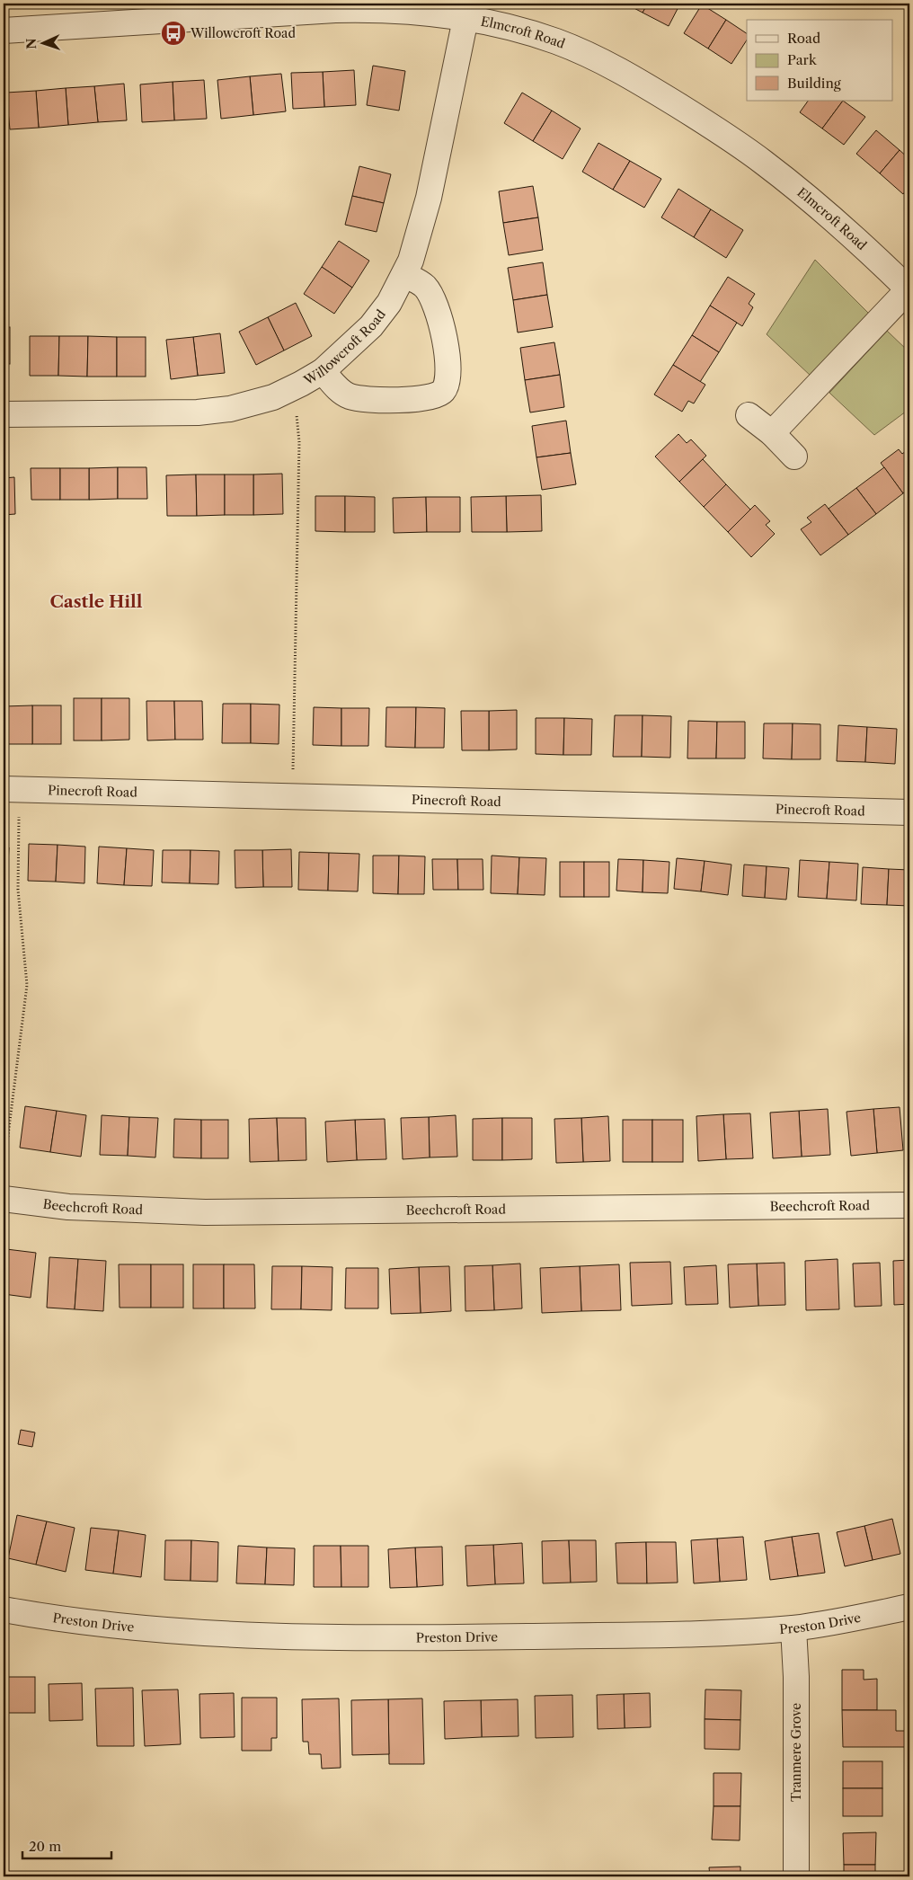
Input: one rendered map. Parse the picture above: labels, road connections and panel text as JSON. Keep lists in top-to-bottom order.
{
  "streets": {
    "street": [
      "Elmcroft Road",
      "Willowcroft Road",
      "Pinecroft Road",
      "Beechcroft Road",
      "Preston Drive",
      "Tranmere Grove"
    ]
  },
  "crossings": [
    ["Elmcroft Road", "Willowcroft Road"],
    ["Preston Drive", "Tranmere Grove"]
  ],
  "districts": ["Castle Hill"],
  "places": {
    "bus stop": ["Willowcroft Road"]
  },
  "legend": ["Road", "Park", "Building"],
  "scale_bar": "20 m",
  "north": "left"
}
